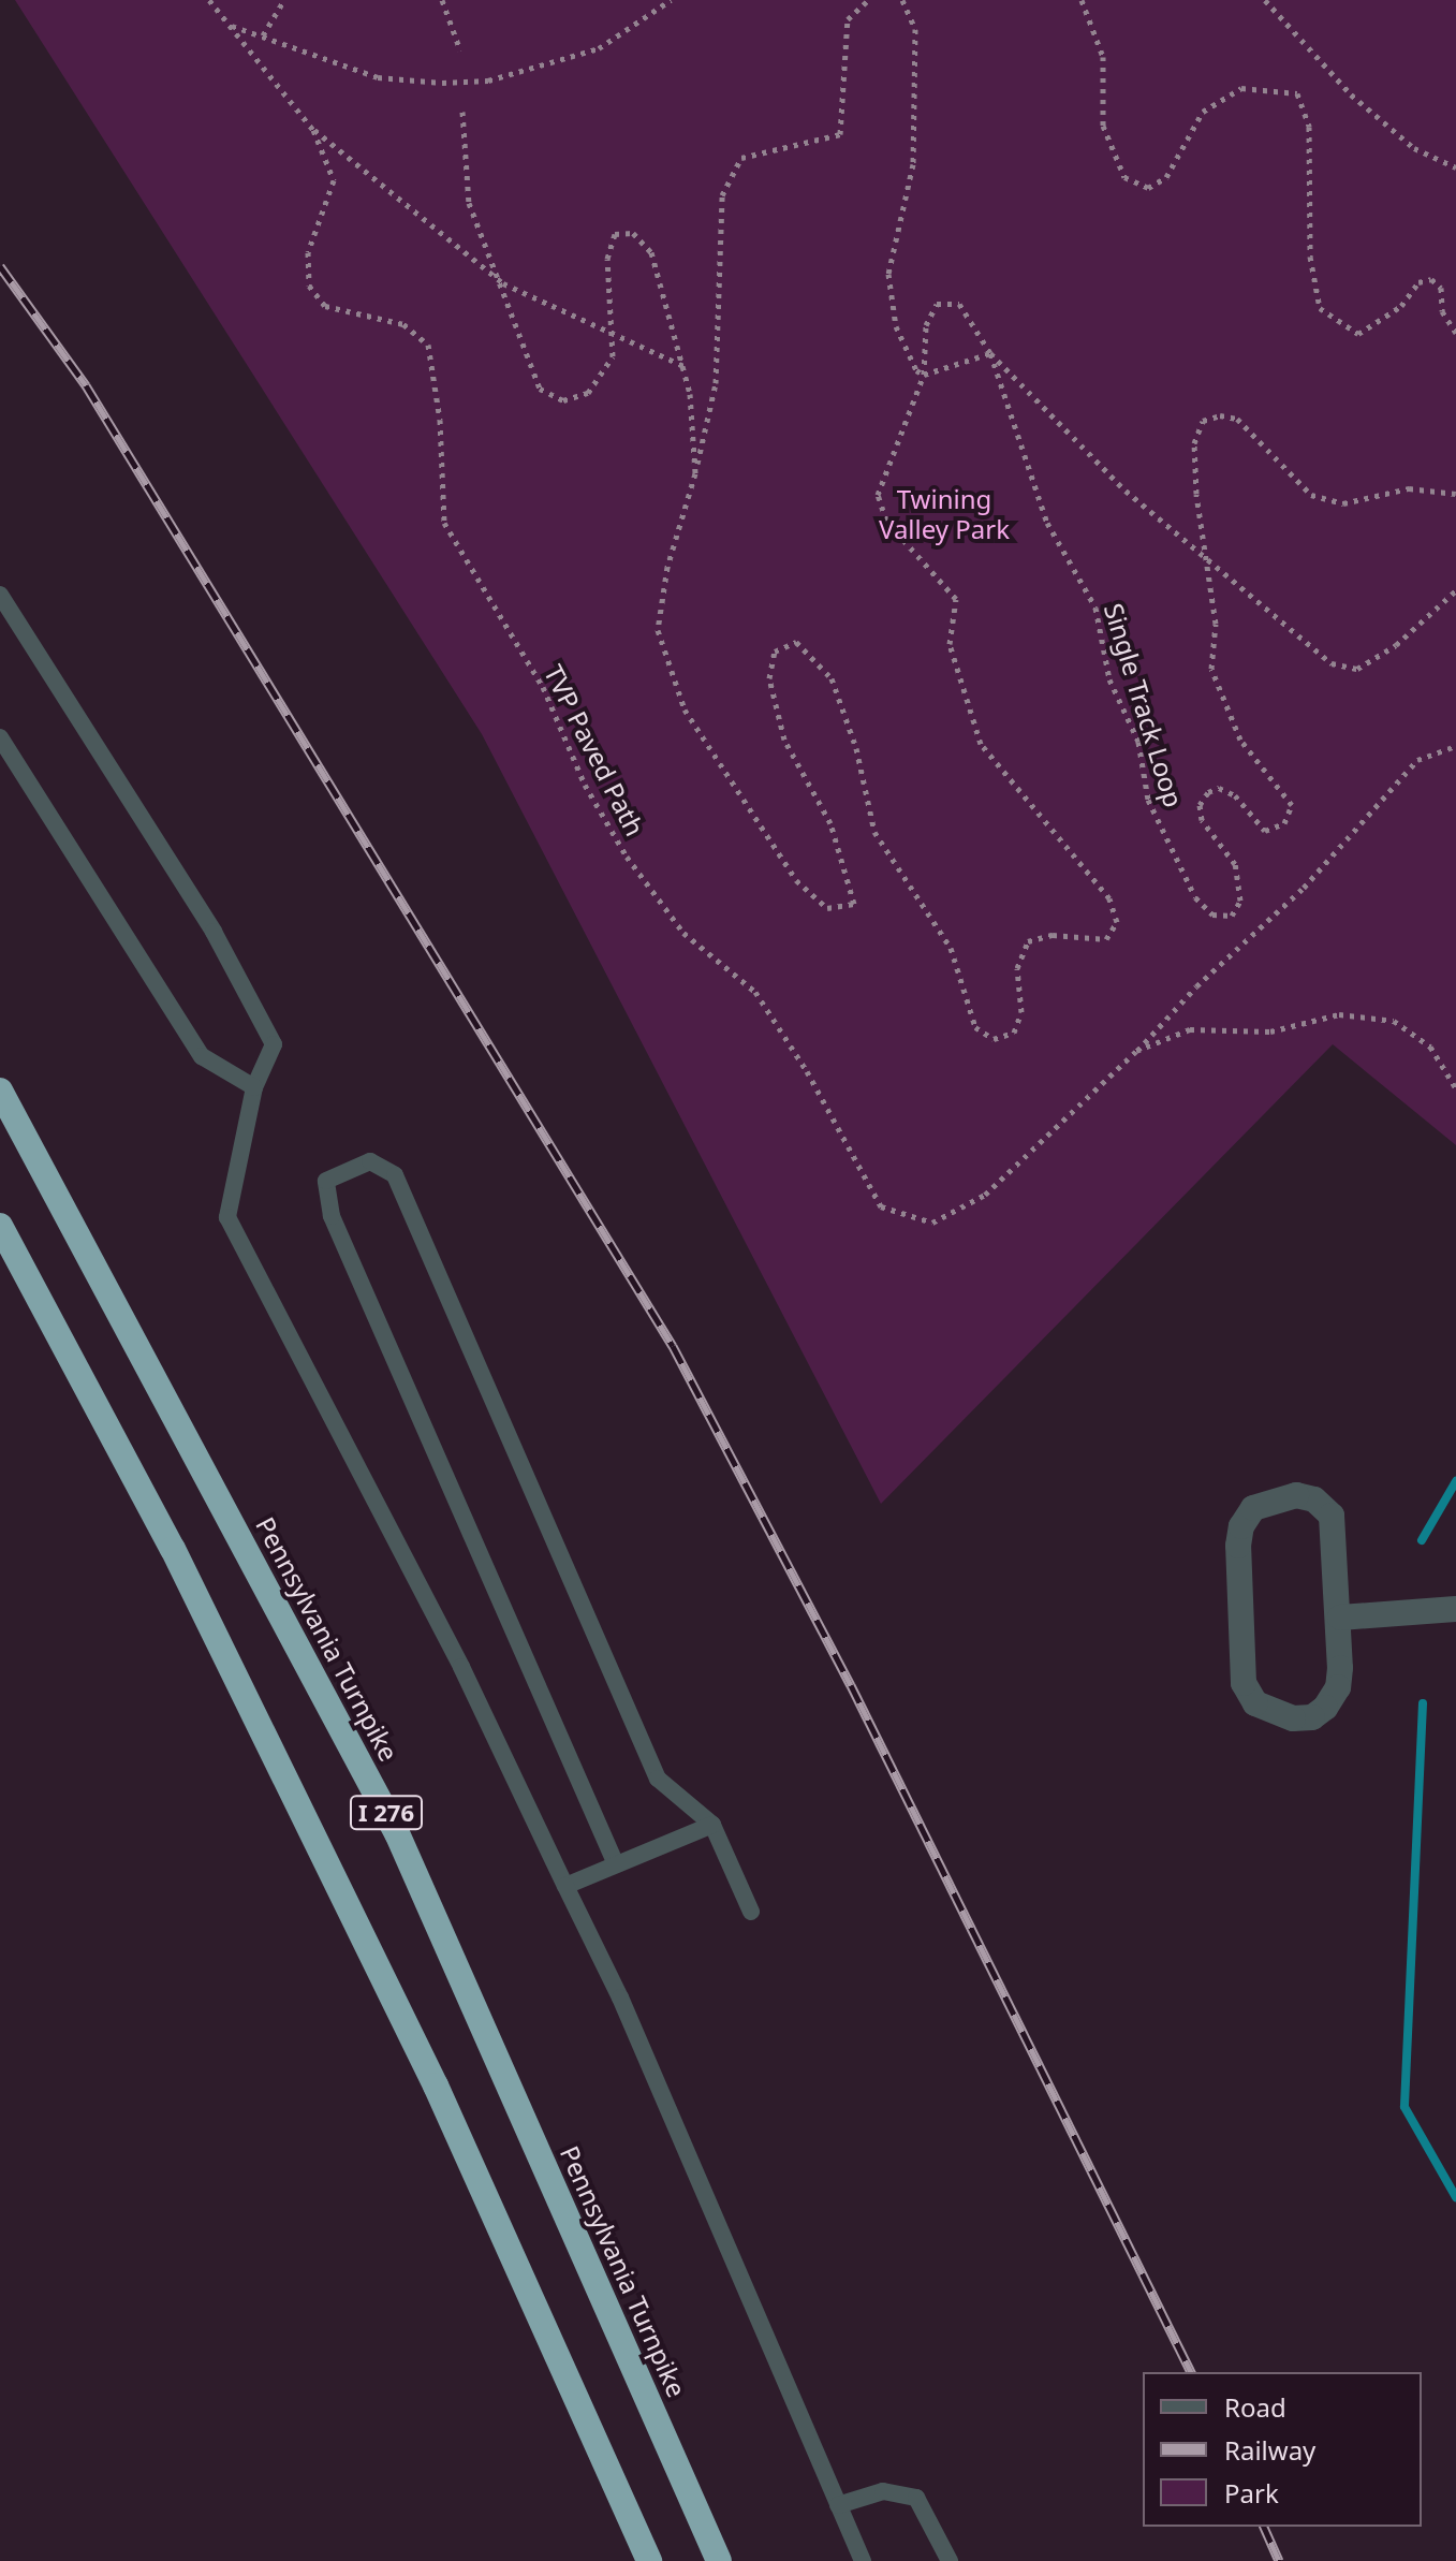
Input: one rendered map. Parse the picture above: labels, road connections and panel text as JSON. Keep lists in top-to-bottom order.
{
  "streets": {
    "highway": ["Pennsylvania Turnpike", "I 276"],
    "path": ["Single Track Loop", "TVP Paved Path"]
  },
  "parks": ["Twining Valley Park"],
  "legend": ["Road", "Railway", "Park"]
}
